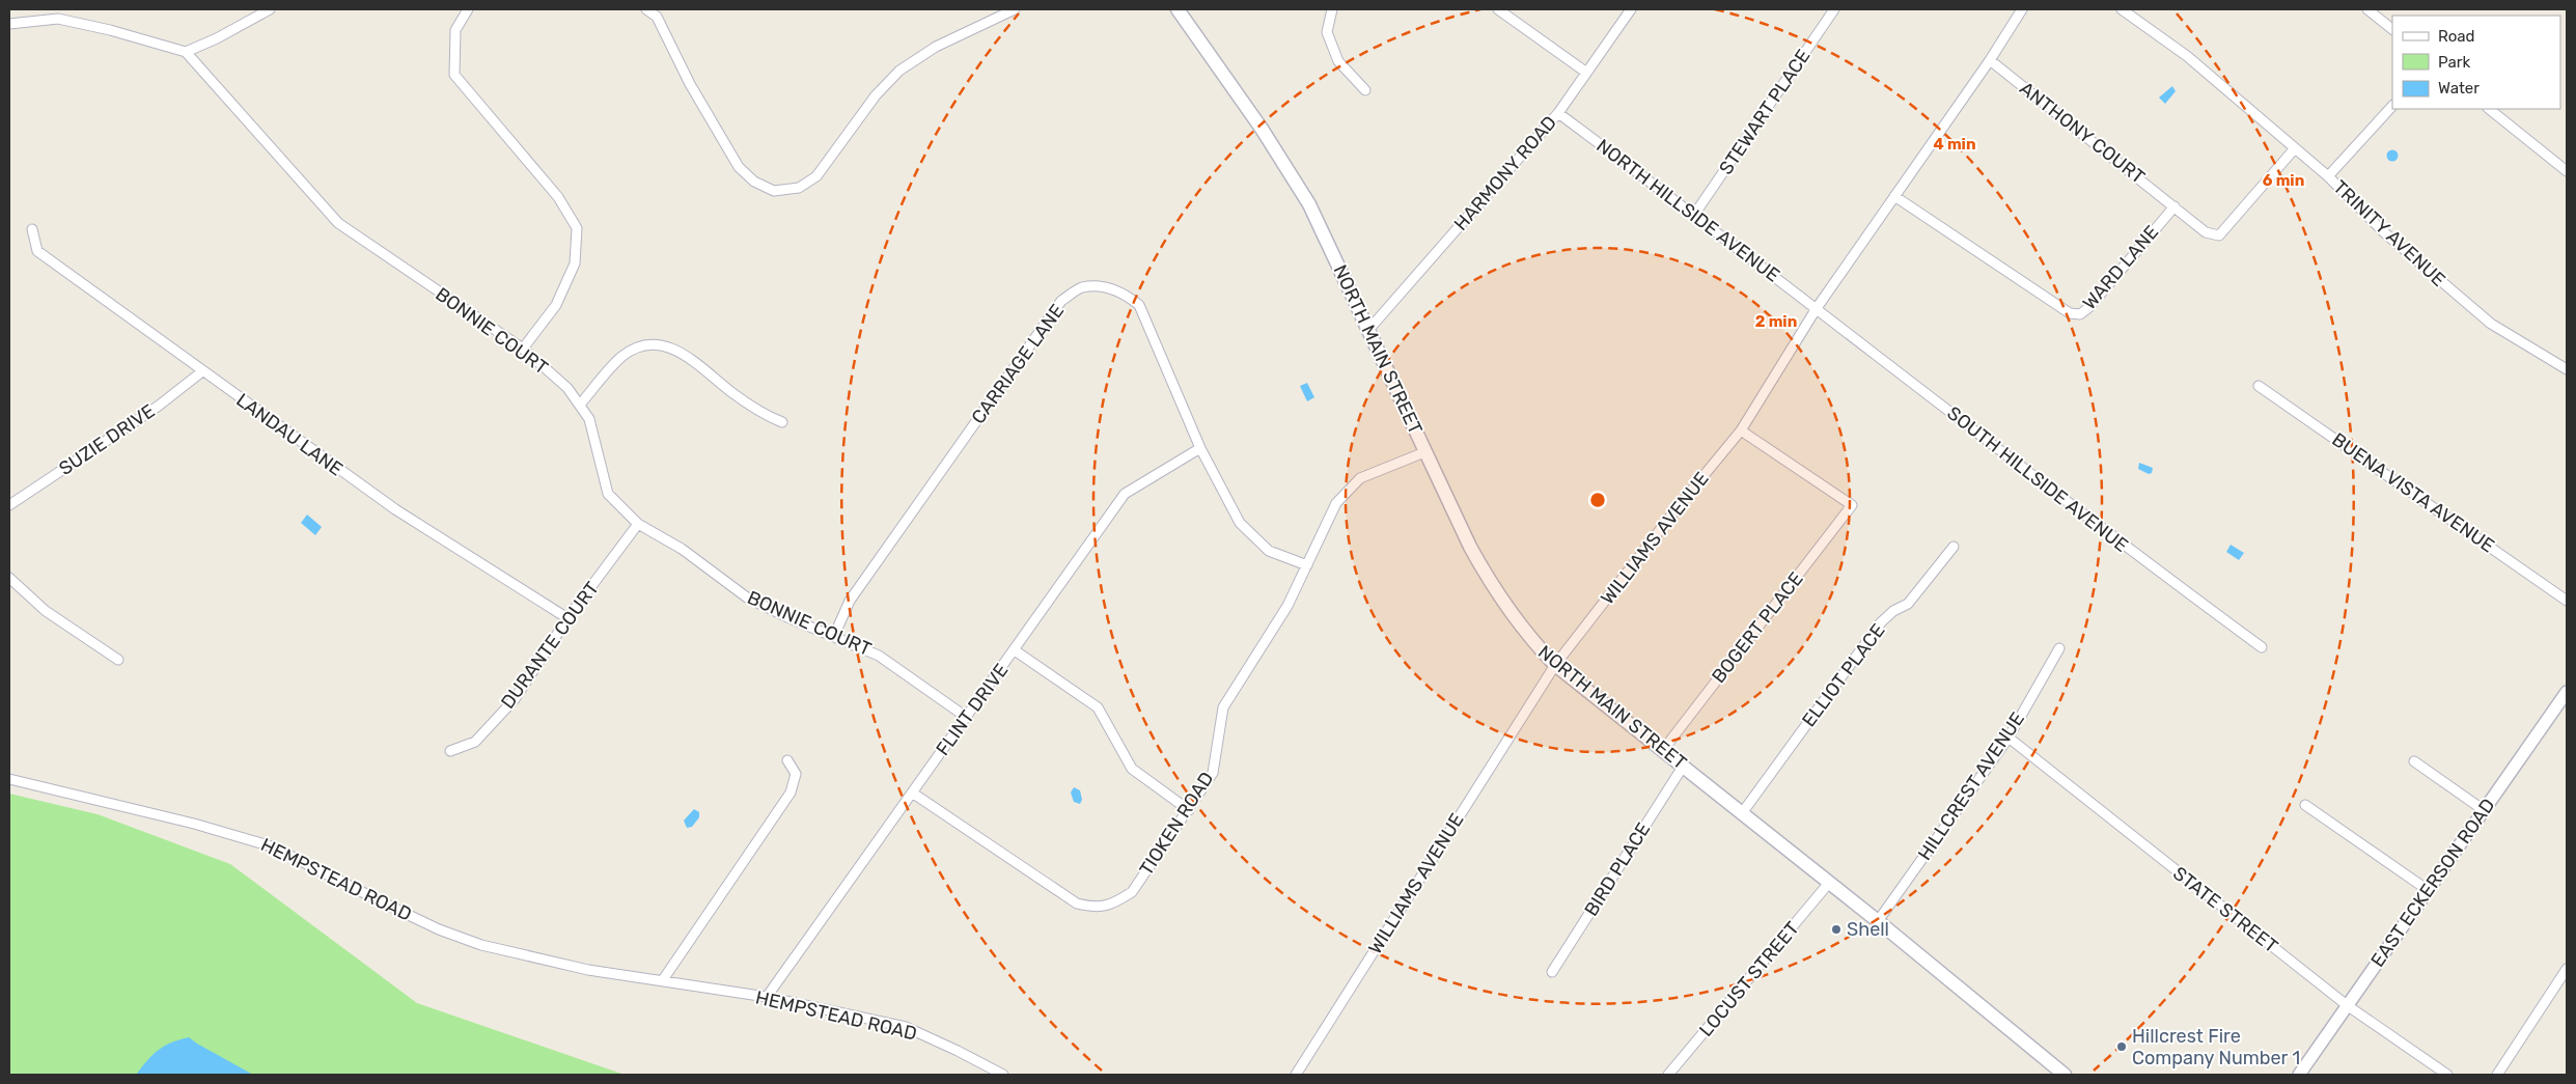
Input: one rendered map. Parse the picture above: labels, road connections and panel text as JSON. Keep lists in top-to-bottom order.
{
  "streets": {
    "main road": ["NORTH MAIN STREET"],
    "street": [
      "STEWART PLACE",
      "ANTHONY COURT",
      "HARMONY ROAD",
      "NORTH HILLSIDE AVENUE",
      "TRINITY AVENUE",
      "WARD LANE",
      "BONNIE COURT",
      "CARRIAGE LANE",
      "LANDAU LANE",
      "SUZIE DRIVE",
      "SOUTH HILLSIDE AVENUE",
      "BUENA VISTA AVENUE",
      "WILLIAMS AVENUE",
      "BOGERT PLACE",
      "DURANTE COURT",
      "ELLIOT PLACE",
      "FLINT DRIVE",
      "HILLCREST AVENUE",
      "TIOKEN ROAD",
      "BIRD PLACE",
      "HEMPSTEAD ROAD",
      "EAST ECKERSON ROAD",
      "STATE STREET",
      "LOCUST STREET"
    ]
  },
  "crossings": [
    ["STEWART PLACE", "NORTH HILLSIDE AVENUE"],
    ["ANTHONY COURT", "WARD LANE"],
    ["ANTHONY COURT", "WILLIAMS AVENUE"],
    ["HARMONY ROAD", "NORTH HILLSIDE AVENUE"],
    ["HARMONY ROAD", "NORTH MAIN STREET"],
    ["NORTH HILLSIDE AVENUE", "SOUTH HILLSIDE AVENUE"],
    ["NORTH HILLSIDE AVENUE", "WILLIAMS AVENUE"],
    ["WARD LANE", "WILLIAMS AVENUE"],
    ["BONNIE COURT", "CARRIAGE LANE"],
    ["BONNIE COURT", "DURANTE COURT"],
    ["BONNIE COURT", "FLINT DRIVE"],
    ["NORTH MAIN STREET", "WILLIAMS AVENUE"],
    ["NORTH MAIN STREET", "BOGERT PLACE"],
    ["NORTH MAIN STREET", "ELLIOT PLACE"],
    ["NORTH MAIN STREET", "HILLCREST AVENUE"],
    ["NORTH MAIN STREET", "TIOKEN ROAD"],
    ["NORTH MAIN STREET", "BIRD PLACE"],
    ["NORTH MAIN STREET", "LOCUST STREET"],
    ["CARRIAGE LANE", "FLINT DRIVE"],
    ["CARRIAGE LANE", "TIOKEN ROAD"],
    ["LANDAU LANE", "SUZIE DRIVE"],
    ["LANDAU LANE", "DURANTE COURT"],
    ["SOUTH HILLSIDE AVENUE", "WILLIAMS AVENUE"],
    ["WILLIAMS AVENUE", "BOGERT PLACE"],
    ["FLINT DRIVE", "TIOKEN ROAD"],
    ["FLINT DRIVE", "HEMPSTEAD ROAD"],
    ["HILLCREST AVENUE", "STATE STREET"],
    ["EAST ECKERSON ROAD", "STATE STREET"]
  ],
  "places": ["Shell", "Hillcrest Fire Company Number 1"],
  "legend": ["Road", "Park", "Water"],
  "rings": ["4 min", "6 min", "2 min"]
}
